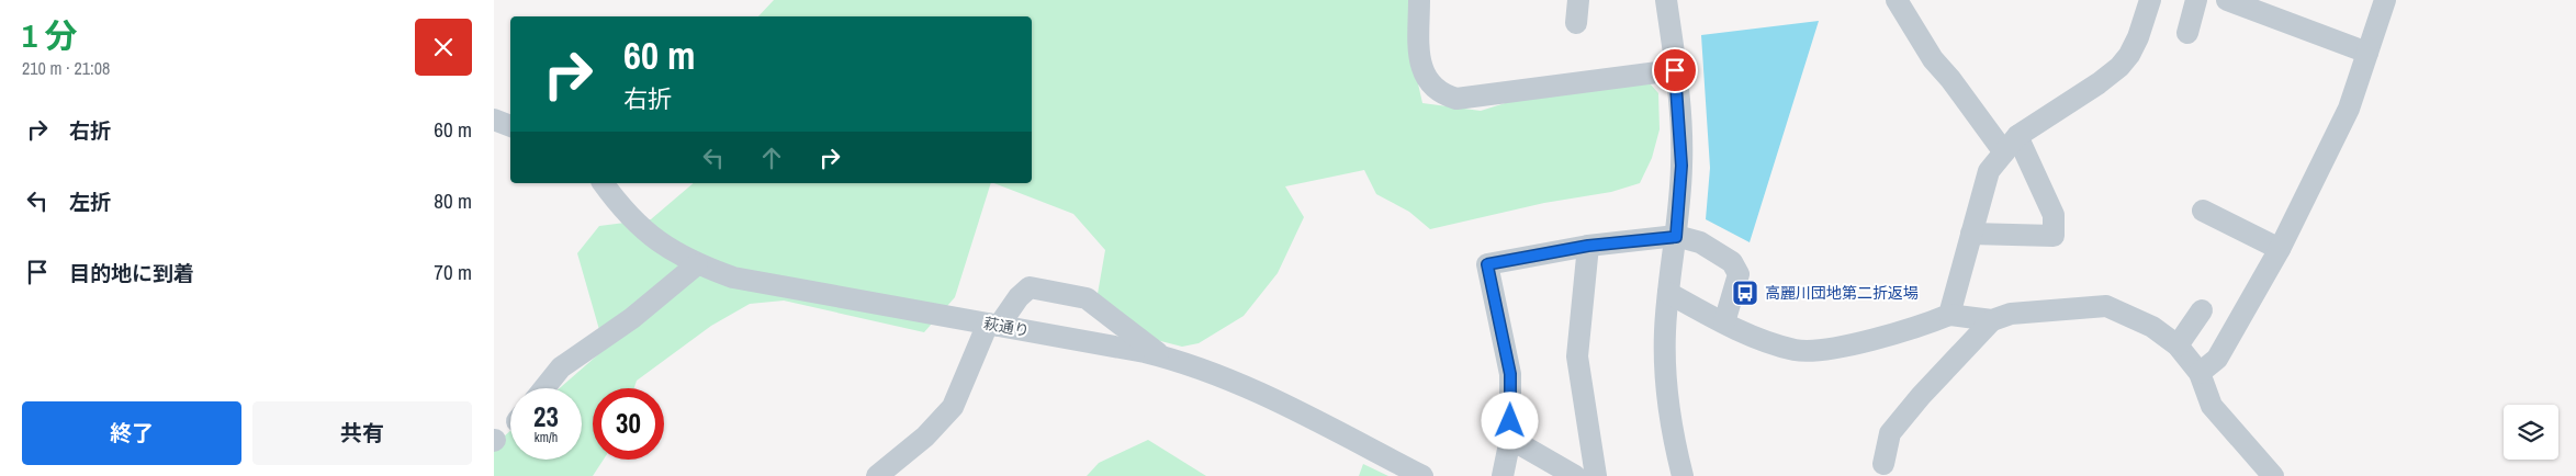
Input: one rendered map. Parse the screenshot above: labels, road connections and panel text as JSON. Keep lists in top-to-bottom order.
{
  "streets": {
    "street": ["萩通り"]
  },
  "places": {
    "bus stop": ["高麗川団地第二折返場"]
  },
  "page": {
    "heading": ["1 分", "210 m · 21:08"],
    "turn": ["60 m", "右折"],
    "list": [
      {
        "name": "右折",
        "value": "60 m"
      },
      {
        "name": "左折",
        "value": "80 m"
      },
      {
        "name": "目的地に到着",
        "value": "70 m"
      }
    ],
    "speed": "23 km/h",
    "limit": "30",
    "buttons": ["終了", "共有"]
  }
}
